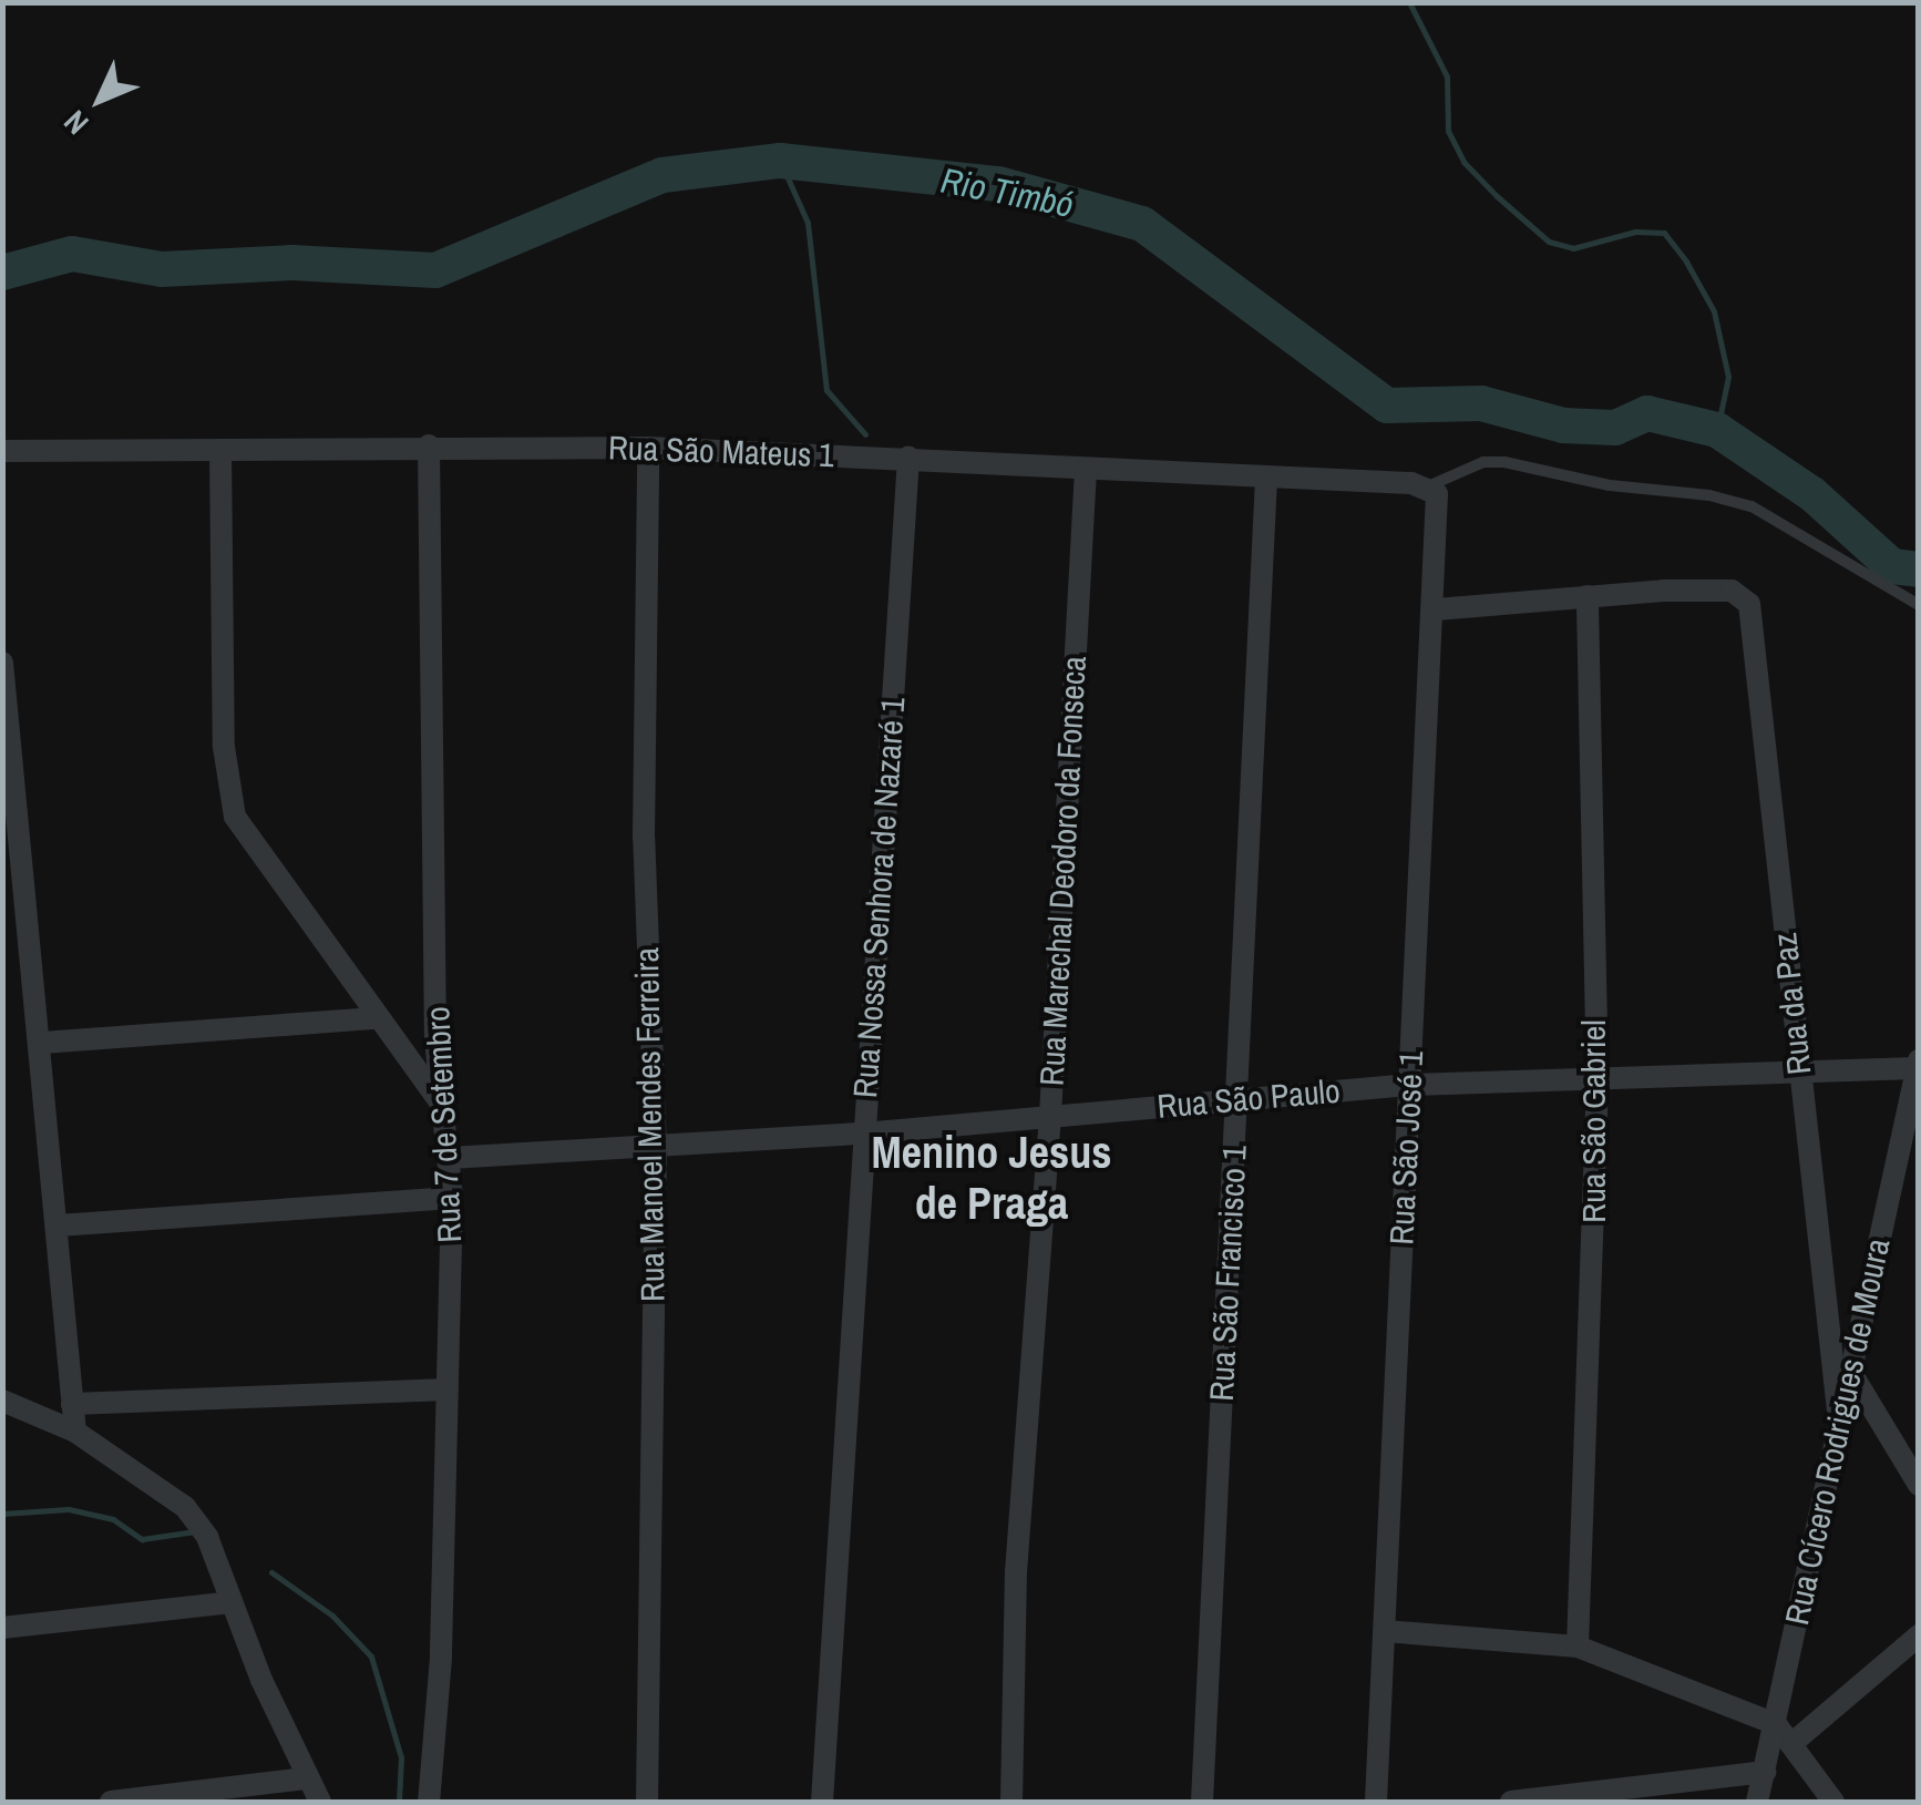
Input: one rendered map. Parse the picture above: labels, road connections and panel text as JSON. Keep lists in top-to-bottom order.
{
  "streets": {
    "street": [
      "Rua São Mateus 1",
      "Rua Marechal Deodoro da Fonseca",
      "Rua Nossa Senhora de Nazaré 1",
      "Rua da Paz",
      "Rua São Paulo",
      "Rua São Gabriel",
      "Rua 7 de Setembro",
      "Rua Manoel Mendes Ferreira",
      "Rua São José 1",
      "Rua São Francisco 1",
      "Rua Cícero Rodrigues de Moura"
    ]
  },
  "crossings": [
    ["Rua São Mateus 1", "Rua Marechal Deodoro da Fonseca"],
    ["Rua São Mateus 1", "Rua Nossa Senhora de Nazaré 1"],
    ["Rua São Mateus 1", "Rua 7 de Setembro"],
    ["Rua São Mateus 1", "Rua Manoel Mendes Ferreira"],
    ["Rua São Mateus 1", "Rua São José 1"],
    ["Rua São Mateus 1", "Rua São Francisco 1"],
    ["Rua Marechal Deodoro da Fonseca", "Rua São Paulo"],
    ["Rua Nossa Senhora de Nazaré 1", "Rua São Paulo"],
    ["Rua da Paz", "Rua São Paulo"],
    ["Rua da Paz", "Rua São Gabriel"],
    ["Rua da Paz", "Rua Cícero Rodrigues de Moura"],
    ["Rua São Paulo", "Rua São Gabriel"],
    ["Rua São Paulo", "Rua 7 de Setembro"],
    ["Rua São Paulo", "Rua Manoel Mendes Ferreira"],
    ["Rua São Paulo", "Rua São José 1"],
    ["Rua São Paulo", "Rua São Francisco 1"],
    ["Rua São Paulo", "Rua Cícero Rodrigues de Moura"]
  ],
  "districts": ["Menino Jesus de Praga"],
  "water": ["Rio Timbó"],
  "north": "bottom left"
}
